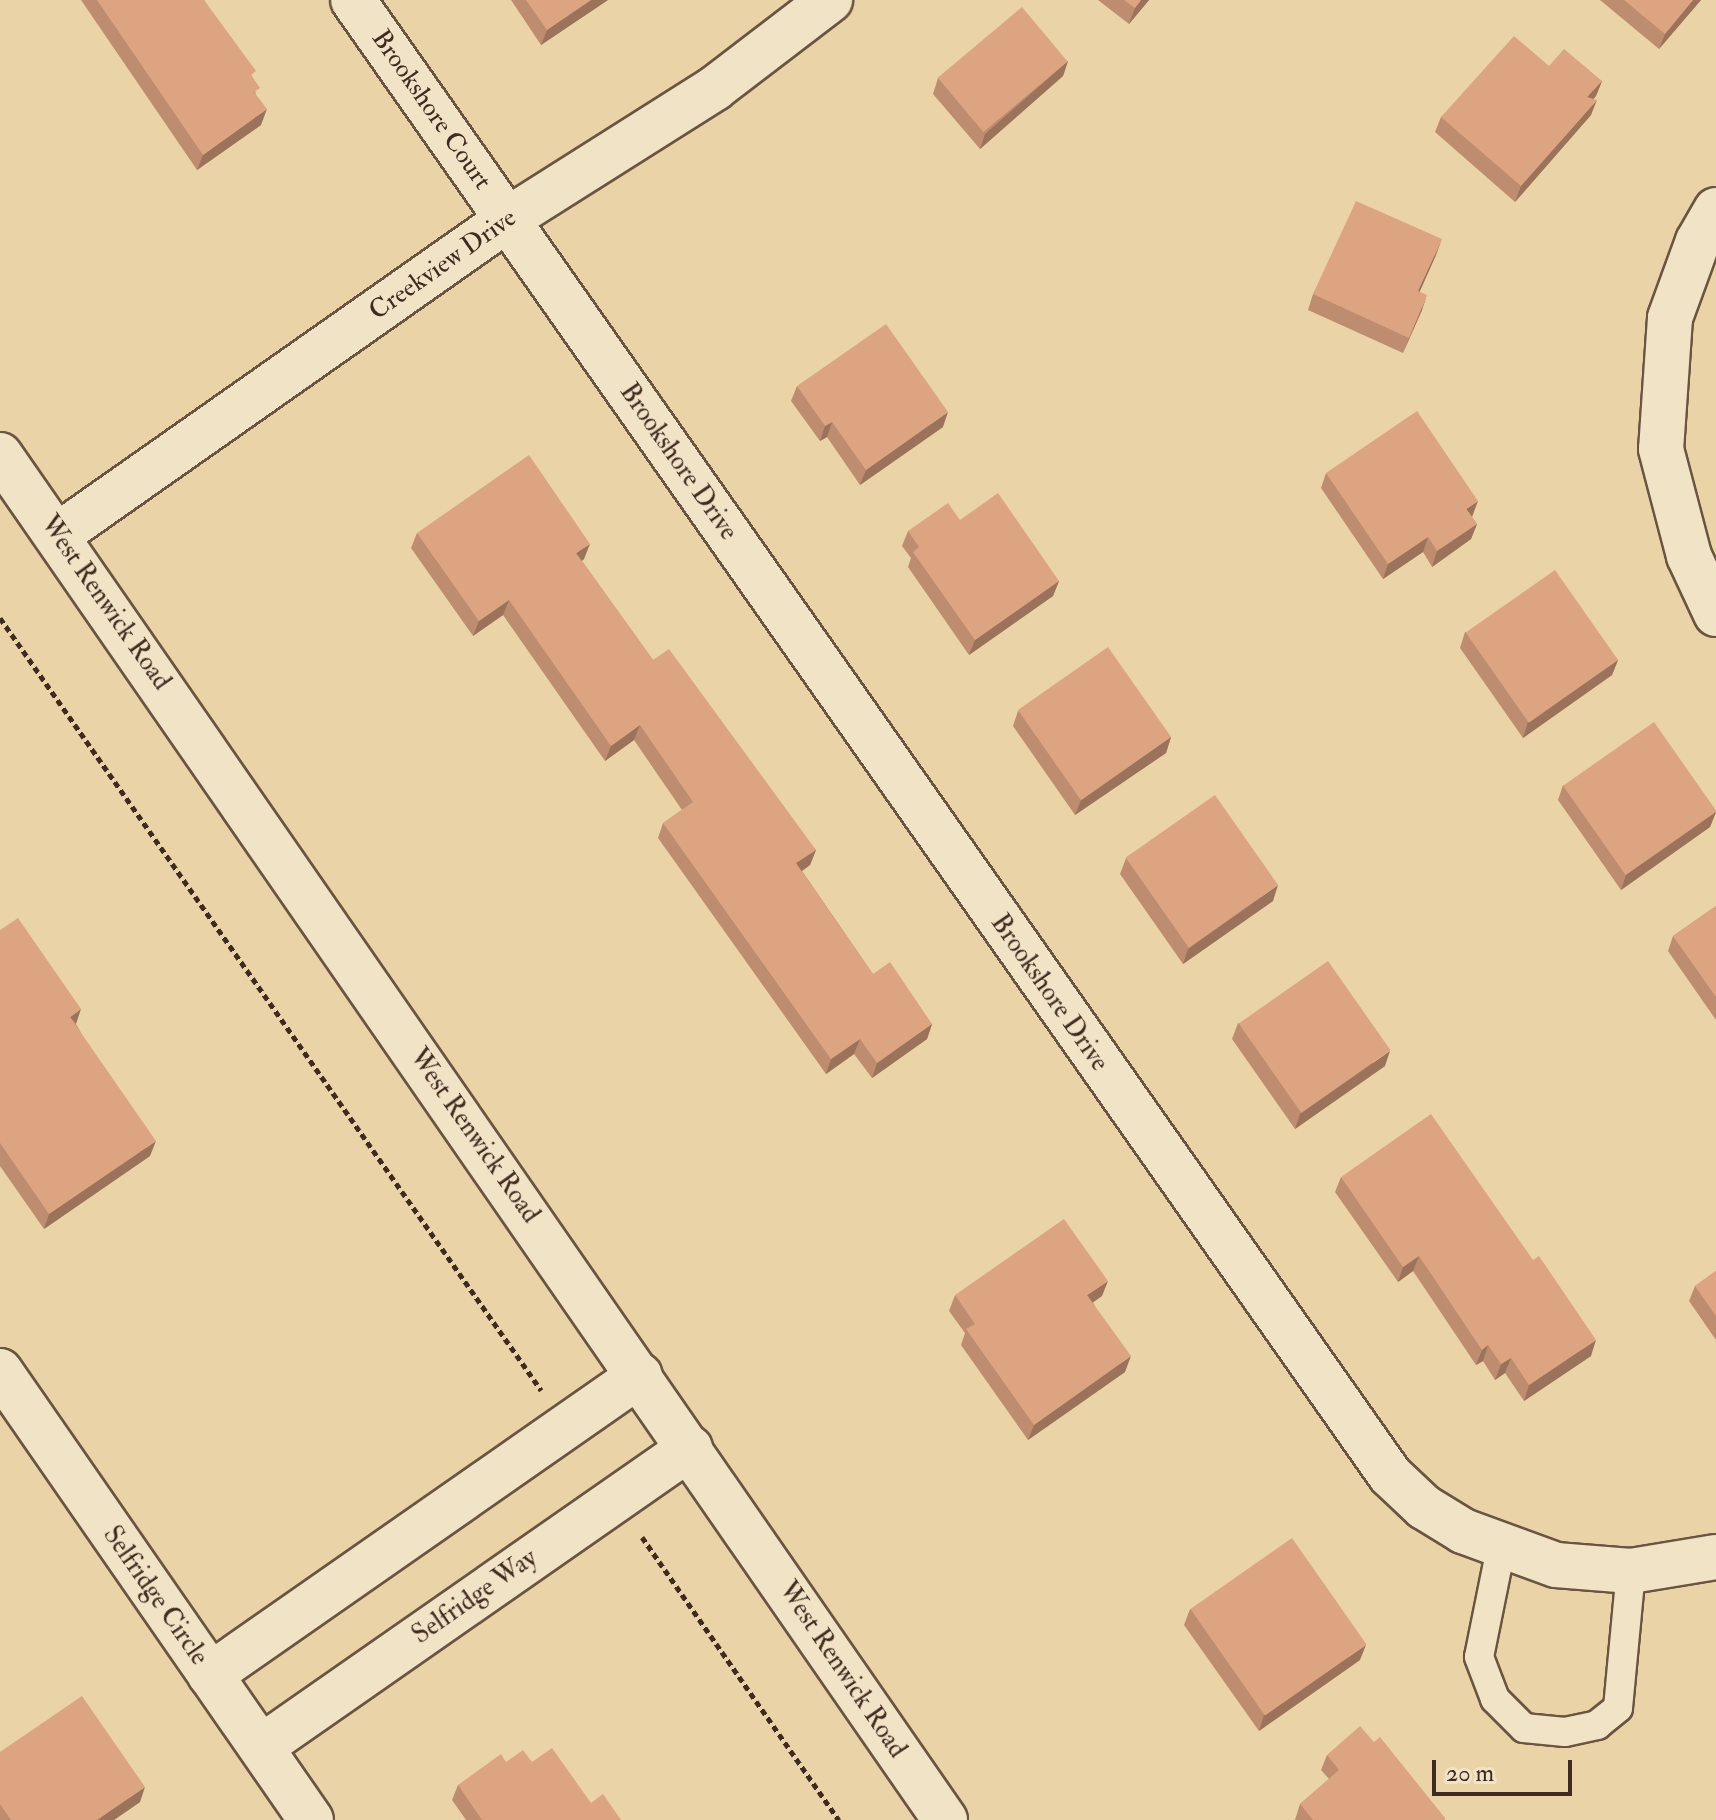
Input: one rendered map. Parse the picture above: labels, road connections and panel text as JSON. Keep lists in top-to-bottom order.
{
  "streets": {
    "street": [
      "Brookshore Court",
      "Creekview Drive",
      "Brookshore Drive",
      "West Renwick Road",
      "Selfridge Circle",
      "Selfridge Way"
    ]
  },
  "crossings": [
    ["Brookshore Court", "Creekview Drive"],
    ["Brookshore Court", "Brookshore Drive"],
    ["Creekview Drive", "Brookshore Drive"],
    ["Creekview Drive", "West Renwick Road"],
    ["West Renwick Road", "Selfridge Way"],
    ["Selfridge Circle", "Selfridge Way"]
  ],
  "scale_bar": "20 m"
}
